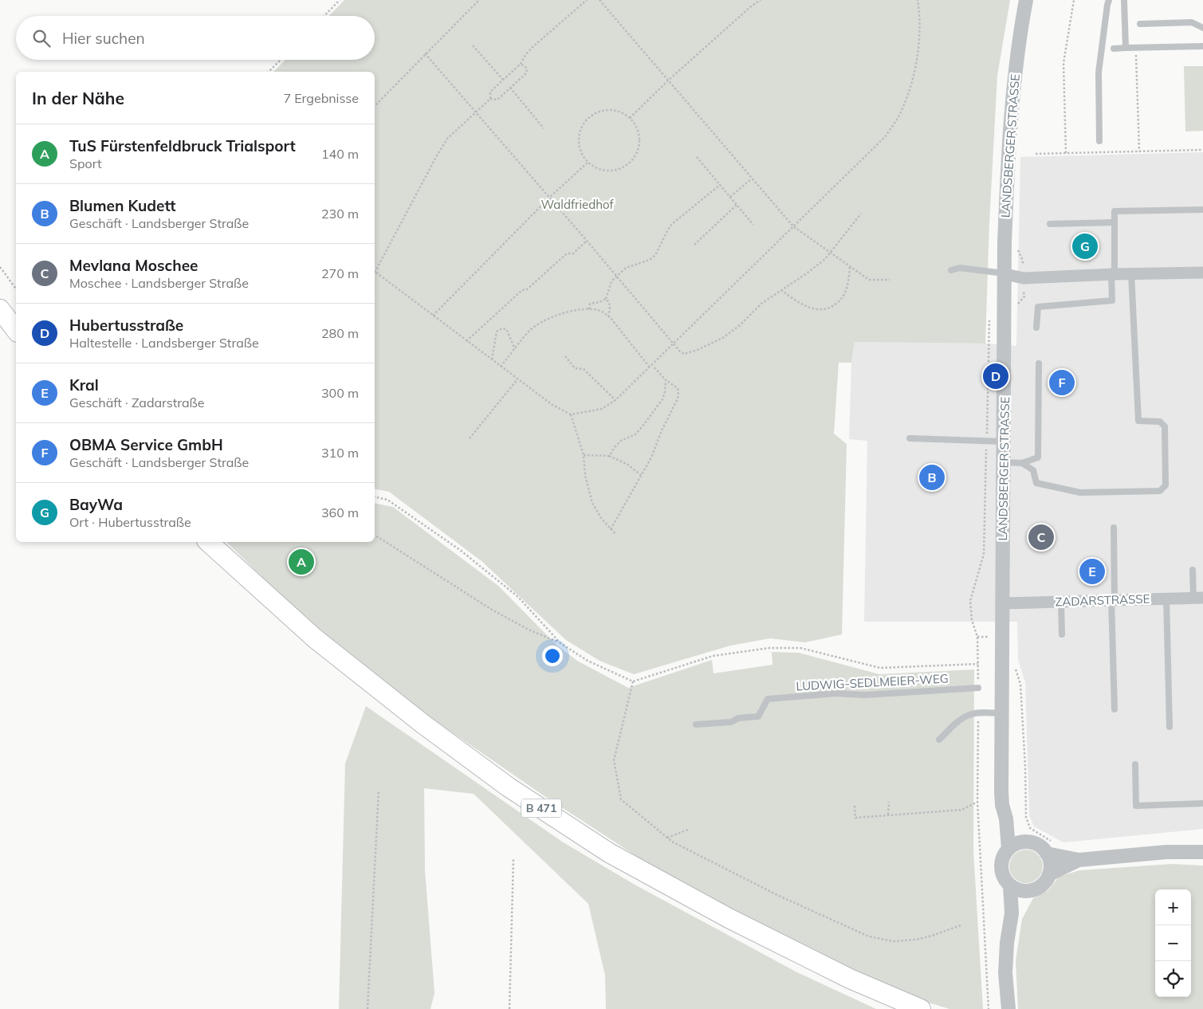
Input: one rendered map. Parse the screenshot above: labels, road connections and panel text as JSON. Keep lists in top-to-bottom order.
{
  "streets": {
    "highway": ["B 471"],
    "street": ["LANDSBERGER STRASSE", "ZADARSTRASSE"],
    "lane": ["LUDWIG-SEDLMEIER-WEG"]
  },
  "crossings": [
    ["LANDSBERGER STRASSE", "ZADARSTRASSE"]
  ],
  "parks": ["Waldfriedhof"],
  "page": {
    "search": "Hier suchen",
    "heading": ["In der Nähe", "7 Ergebnisse"],
    "list": [
      {
        "mark": "A",
        "name": "TuS Fürstenfeldbruck Trialsport",
        "note": "Sport",
        "value": "140 m"
      },
      {
        "mark": "B",
        "name": "Blumen Kudett",
        "note": "Geschäft · Landsberger Straße",
        "value": "230 m"
      },
      {
        "mark": "C",
        "name": "Mevlana Moschee",
        "note": "Moschee · Landsberger Straße",
        "value": "270 m"
      },
      {
        "mark": "D",
        "name": "Hubertusstraße",
        "note": "Haltestelle · Landsberger Straße",
        "value": "280 m"
      },
      {
        "mark": "E",
        "name": "Kral",
        "note": "Geschäft · Zadarstraße",
        "value": "300 m"
      },
      {
        "mark": "F",
        "name": "OBMA Service GmbH",
        "note": "Geschäft · Landsberger Straße",
        "value": "310 m"
      },
      {
        "mark": "G",
        "name": "BayWa",
        "note": "Ort · Hubertusstraße",
        "value": "360 m"
      }
    ],
    "pins": [
      "G",
      "D",
      "F",
      "B",
      "C",
      "A",
      "E"
    ],
    "map_buttons": ["+", "−"]
  }
}
